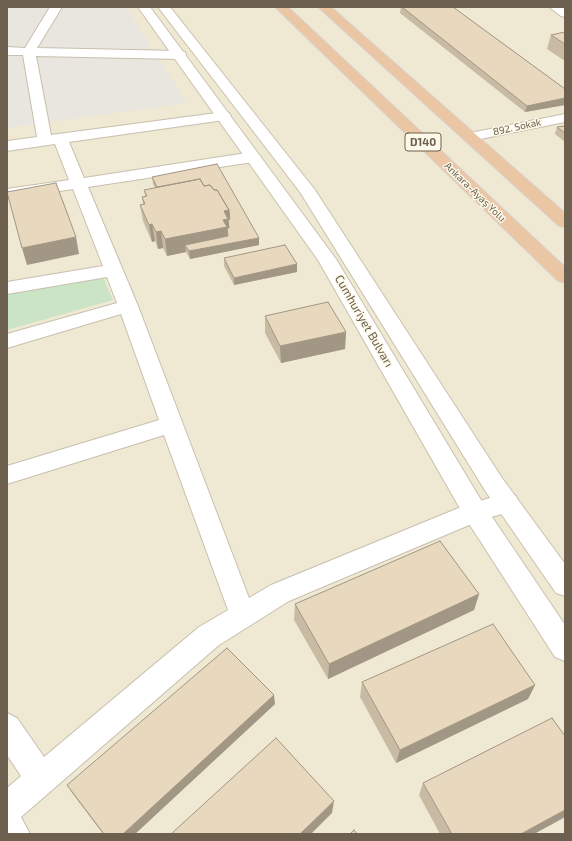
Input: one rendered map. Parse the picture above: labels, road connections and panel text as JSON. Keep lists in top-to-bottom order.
{
  "streets": {
    "highway": ["D140", "Ankara-Ayaş Yolu"],
    "street": ["892. Sokak", "Cumhuriyet Bulvarı"]
  },
  "crossings": [
    ["892. Sokak", "D140"]
  ]
}
